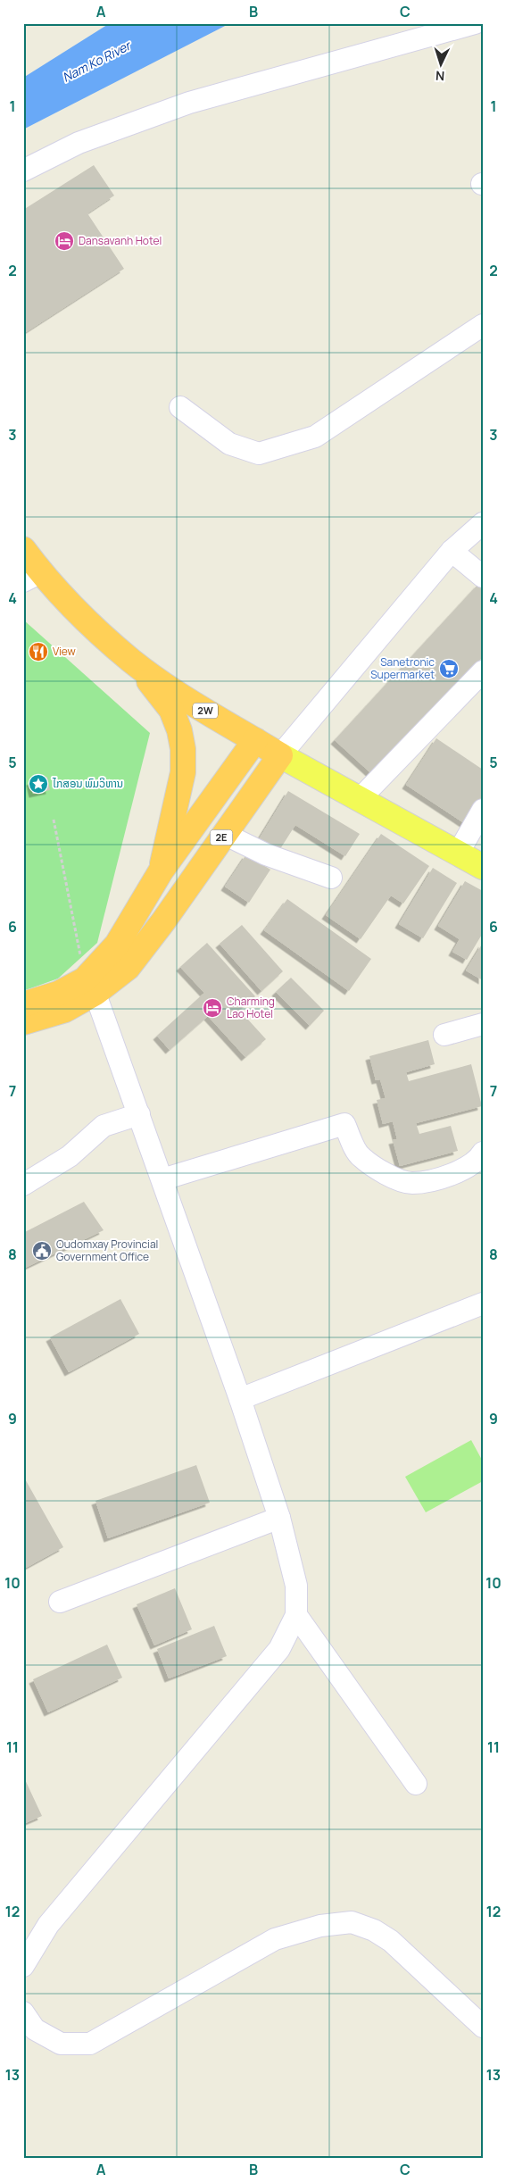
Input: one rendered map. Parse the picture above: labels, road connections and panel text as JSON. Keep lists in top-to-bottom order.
{
  "streets": {
    "highway": ["2W", "2E"]
  },
  "crossings": [
    ["2W", "2E"]
  ],
  "water": ["Nam Ko River"],
  "places": {
    "hotel": ["Dansavanh Hotel", "Charming Lao Hotel"],
    "restaurant": ["View"],
    "supermarket": ["Sanetronic Supermarket"],
    "place": ["ໄກສອນ ພົມວິຫານ"],
    "public building": ["Oudomxay Provincial Government Office"]
  },
  "north": "bottom",
  "grid": {
    "columns": ["A", "B", "C"],
    "rows": [
      "1",
      "2",
      "3",
      "4",
      "5",
      "6",
      "7",
      "8",
      "9",
      "10",
      "11",
      "12",
      "13"
    ]
  }
}
